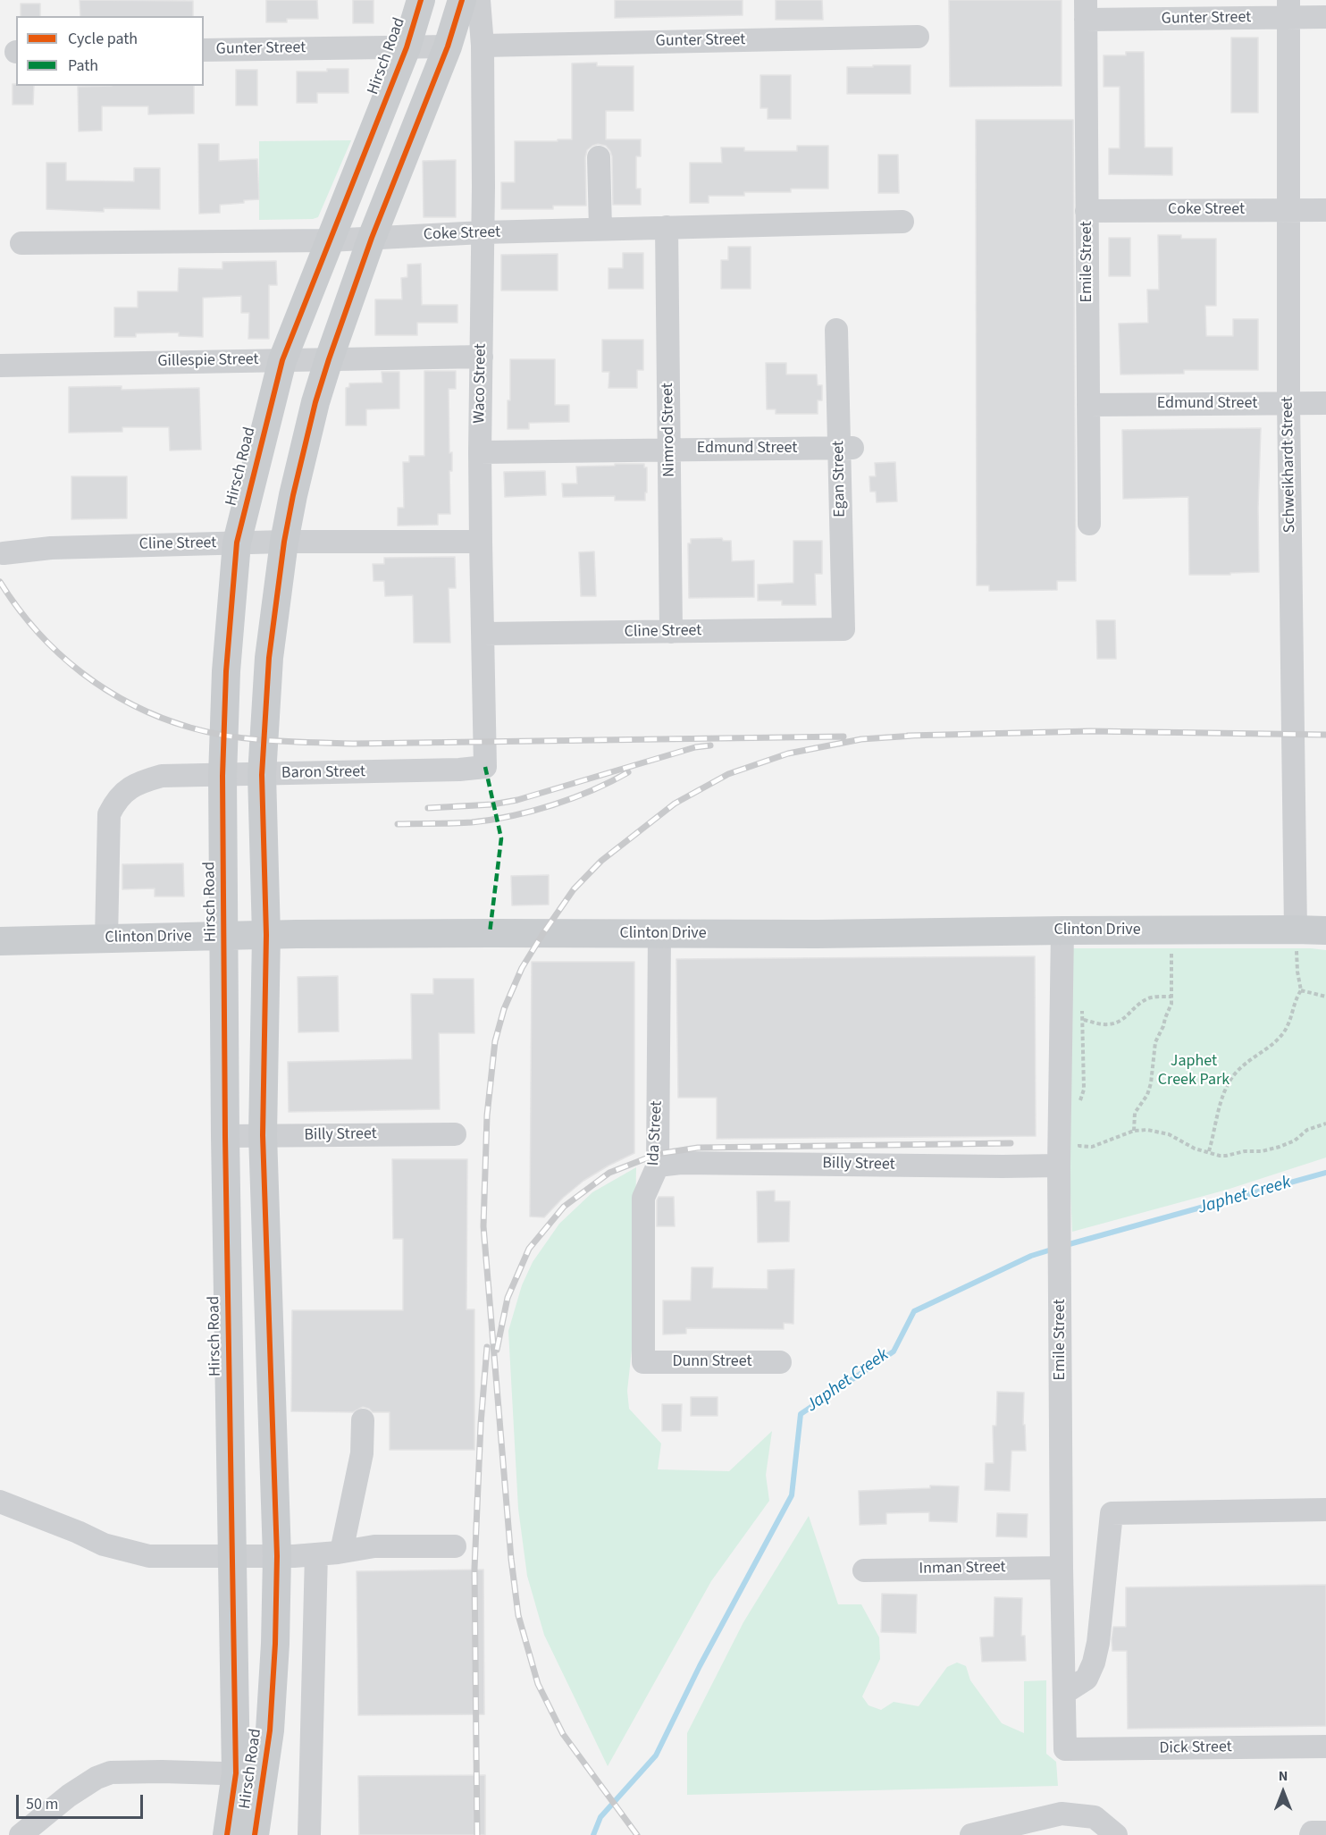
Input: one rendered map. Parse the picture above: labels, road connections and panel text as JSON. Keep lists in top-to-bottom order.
{
  "streets": {
    "main road": ["Hirsch Road", "Clinton Drive"],
    "street": [
      "Gunter Street",
      "Coke Street",
      "Emile Street",
      "Gillespie Street",
      "Waco Street",
      "Edmund Street",
      "Nimrod Street",
      "Schweikhardt Street",
      "Egan Street",
      "Cline Street",
      "Baron Street",
      "Ida Street",
      "Billy Street",
      "Dunn Street",
      "Inman Street",
      "Dick Street"
    ]
  },
  "crossings": [
    ["Gunter Street", "Hirsch Road"],
    ["Gunter Street", "Emile Street"],
    ["Gunter Street", "Waco Street"],
    ["Gunter Street", "Schweikhardt Street"],
    ["Hirsch Road", "Coke Street"],
    ["Hirsch Road", "Gillespie Street"],
    ["Hirsch Road", "Cline Street"],
    ["Hirsch Road", "Baron Street"],
    ["Hirsch Road", "Clinton Drive"],
    ["Hirsch Road", "Billy Street"],
    ["Coke Street", "Emile Street"],
    ["Coke Street", "Waco Street"],
    ["Coke Street", "Nimrod Street"],
    ["Coke Street", "Schweikhardt Street"],
    ["Emile Street", "Edmund Street"],
    ["Emile Street", "Clinton Drive"],
    ["Emile Street", "Billy Street"],
    ["Emile Street", "Inman Street"],
    ["Emile Street", "Dick Street"],
    ["Gillespie Street", "Waco Street"],
    ["Waco Street", "Edmund Street"],
    ["Waco Street", "Cline Street"],
    ["Waco Street", "Baron Street"],
    ["Edmund Street", "Nimrod Street"],
    ["Edmund Street", "Schweikhardt Street"],
    ["Edmund Street", "Egan Street"],
    ["Nimrod Street", "Cline Street"],
    ["Schweikhardt Street", "Clinton Drive"],
    ["Egan Street", "Cline Street"],
    ["Baron Street", "Clinton Drive"],
    ["Clinton Drive", "Ida Street"],
    ["Ida Street", "Billy Street"],
    ["Ida Street", "Dunn Street"]
  ],
  "water": ["Japhet Creek"],
  "parks": ["Japhet Creek Park"],
  "legend": ["Cycle path", "Path"],
  "scale_bar": "50 m",
  "north": "top"
}
